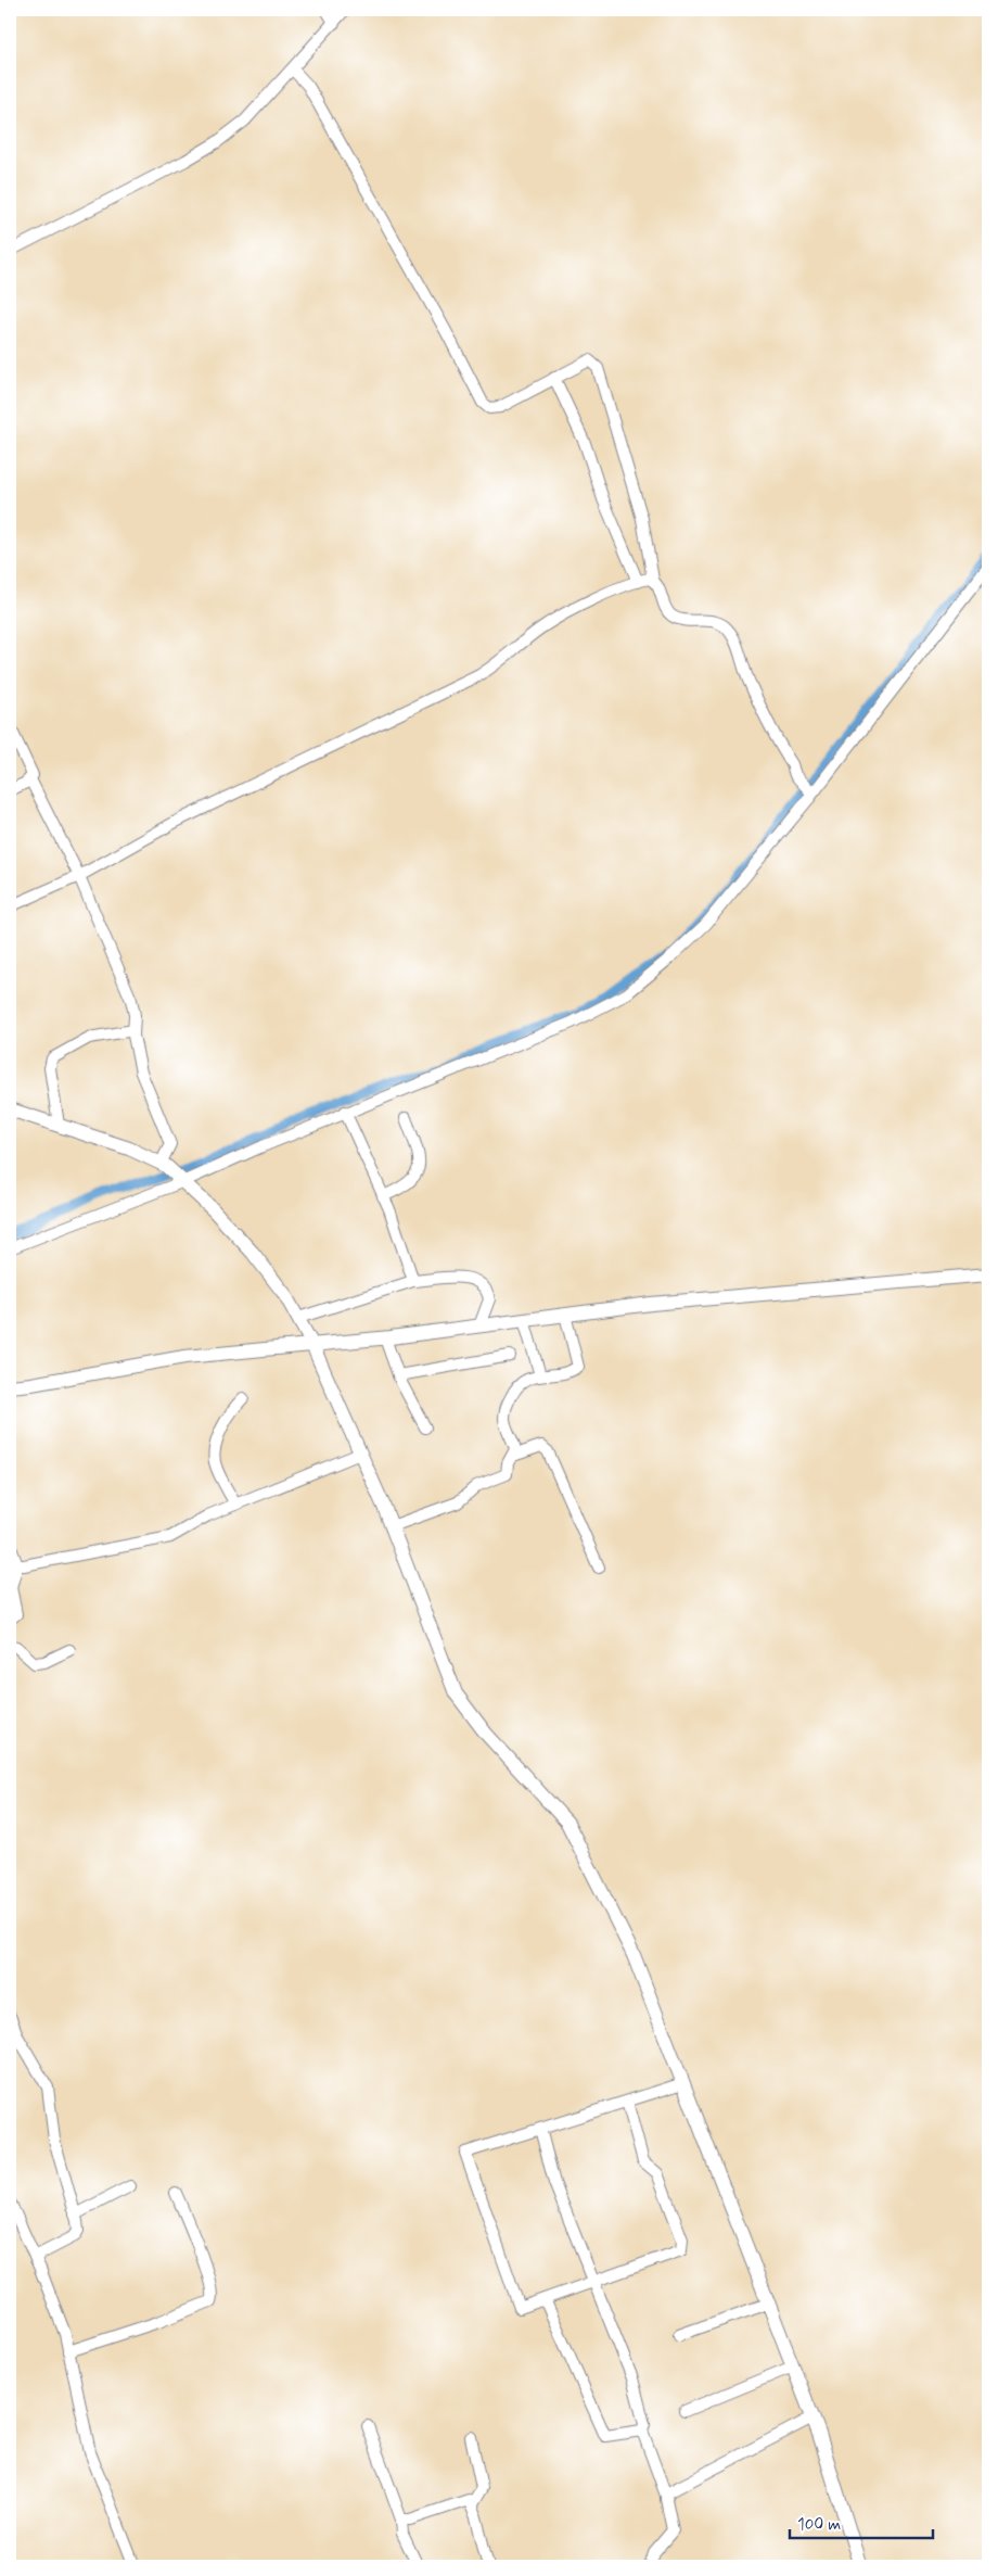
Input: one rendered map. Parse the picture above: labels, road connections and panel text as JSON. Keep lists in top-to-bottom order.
{
  "scale_bar": "100 m"
}
